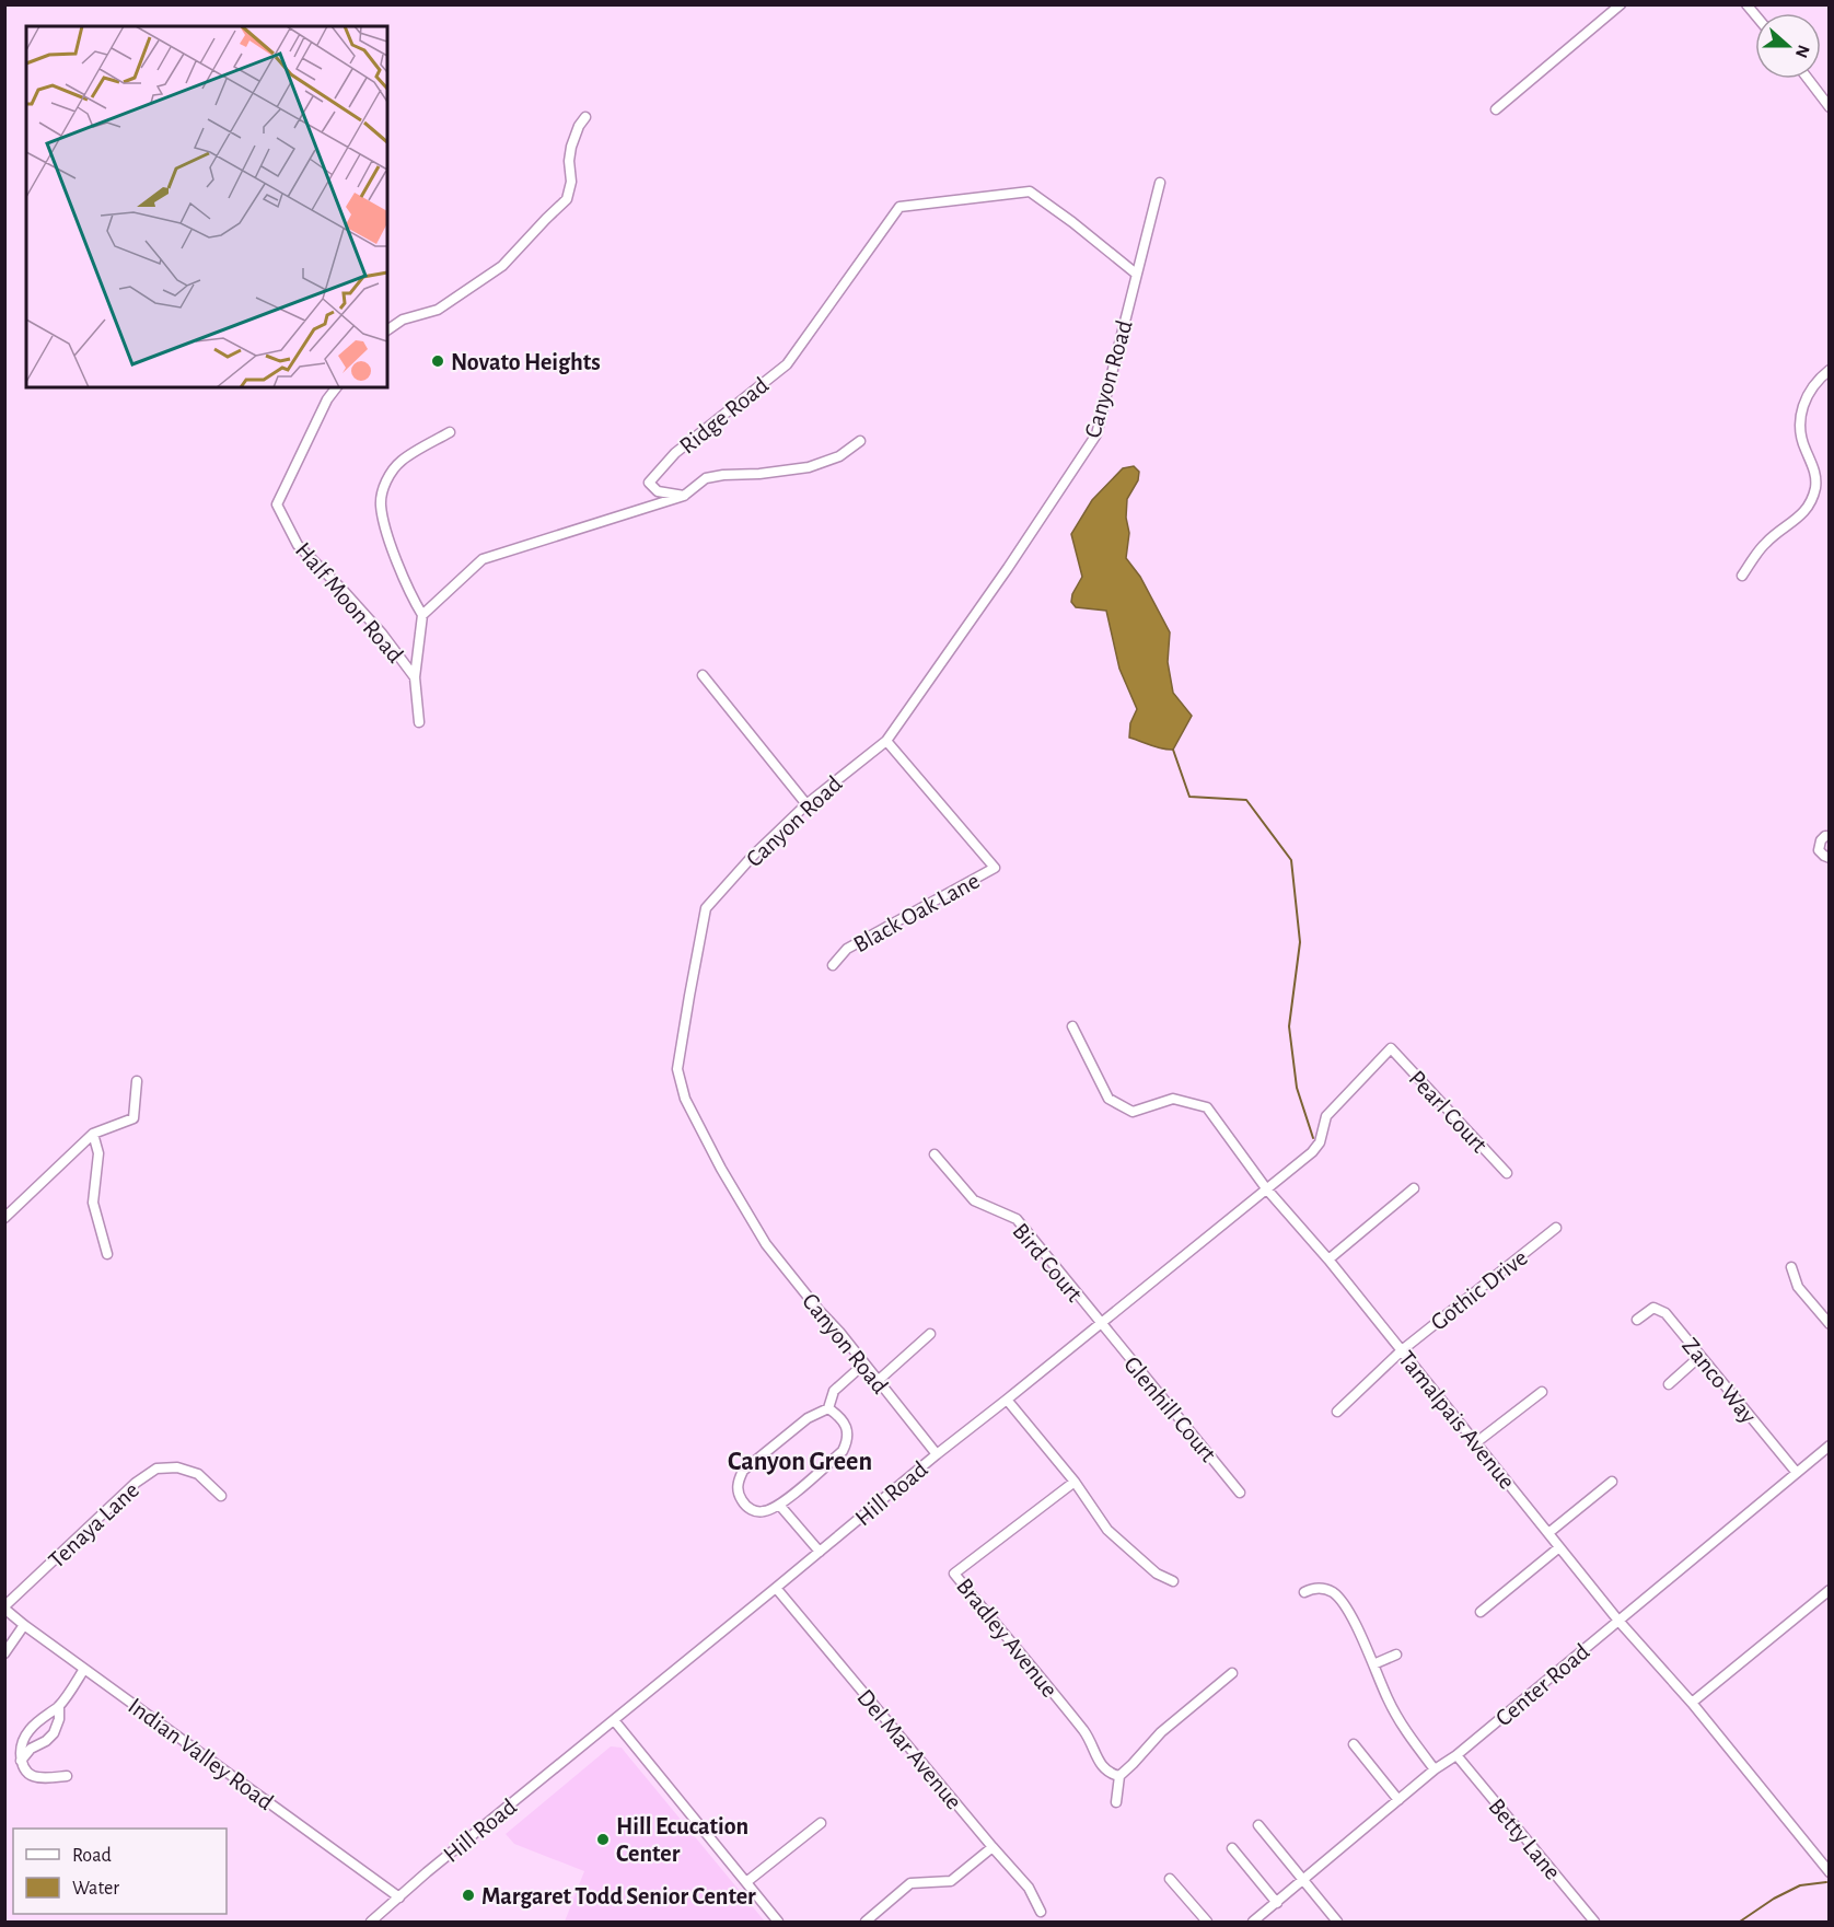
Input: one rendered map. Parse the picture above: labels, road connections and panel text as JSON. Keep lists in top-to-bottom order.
{
  "streets": {
    "street": [
      "Canyon Road",
      "Ridge Road",
      "Half Moon Road",
      "Black Oak Lane",
      "Pearl Court",
      "Bird Court",
      "Gothic Drive",
      "Zanco Way",
      "Glenhill Court",
      "Tamalpais Avenue",
      "Hill Road",
      "Tenaya Lane",
      "Bradley Avenue",
      "Center Road",
      "Del Mar Avenue",
      "Indian Valley Road",
      "Betty Lane"
    ]
  },
  "crossings": [
    ["Canyon Road", "Ridge Road"],
    ["Canyon Road", "Black Oak Lane"],
    ["Canyon Road", "Hill Road"],
    ["Pearl Court", "Hill Road"],
    ["Bird Court", "Glenhill Court"],
    ["Bird Court", "Hill Road"],
    ["Gothic Drive", "Tamalpais Avenue"],
    ["Zanco Way", "Center Road"],
    ["Glenhill Court", "Hill Road"],
    ["Tamalpais Avenue", "Hill Road"],
    ["Tamalpais Avenue", "Center Road"],
    ["Hill Road", "Del Mar Avenue"],
    ["Hill Road", "Indian Valley Road"],
    ["Tenaya Lane", "Indian Valley Road"],
    ["Center Road", "Betty Lane"]
  ],
  "districts": ["Canyon Green"],
  "places": ["Novato Heights", "Hill Ecucation Center", "Margaret Todd Senior Center"],
  "legend": ["Road", "Water"],
  "north": "right"
}
